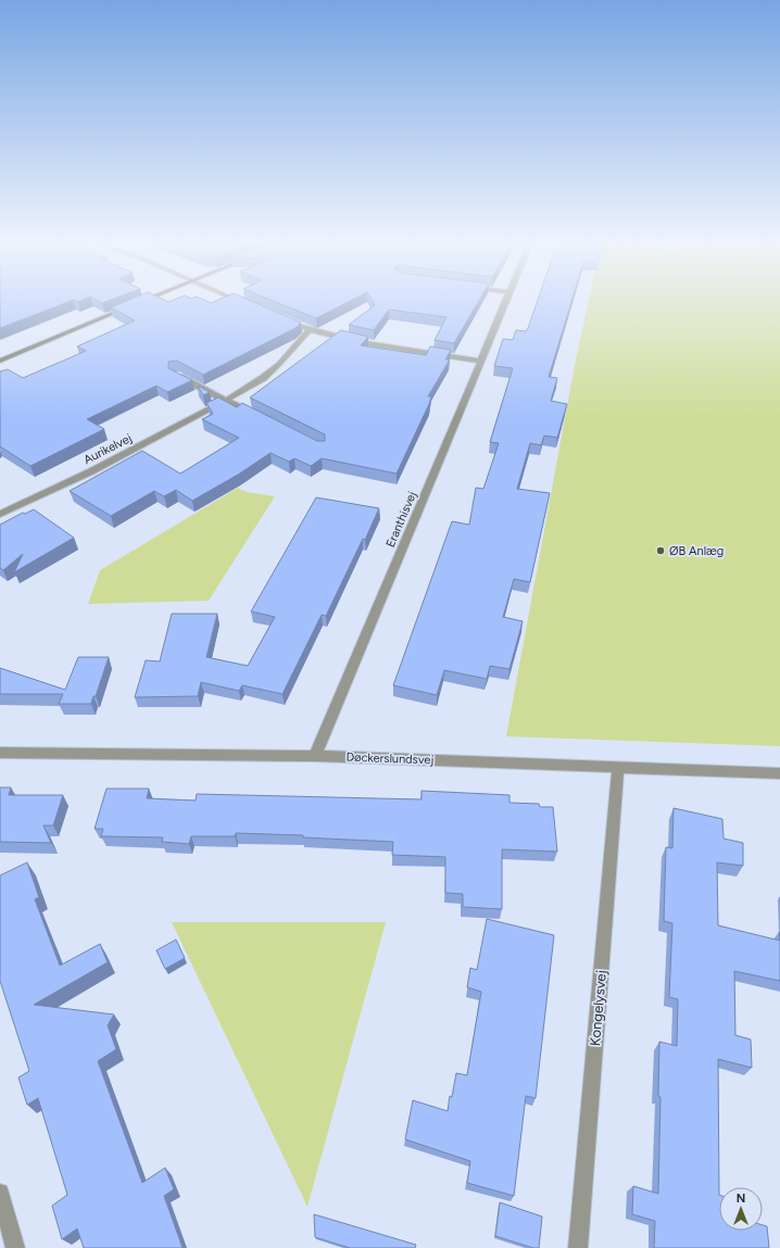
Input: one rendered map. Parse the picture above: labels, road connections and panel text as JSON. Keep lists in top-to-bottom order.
{
  "streets": {
    "street": [
      "Aurikelvej",
      "Eranthisvej",
      "Døckerslundsvej",
      "Kongelysvej"
    ]
  },
  "crossings": [
    ["Eranthisvej", "Døckerslundsvej"],
    ["Døckerslundsvej", "Kongelysvej"]
  ],
  "places": ["ØB Anlæg"],
  "north": "top"
}
